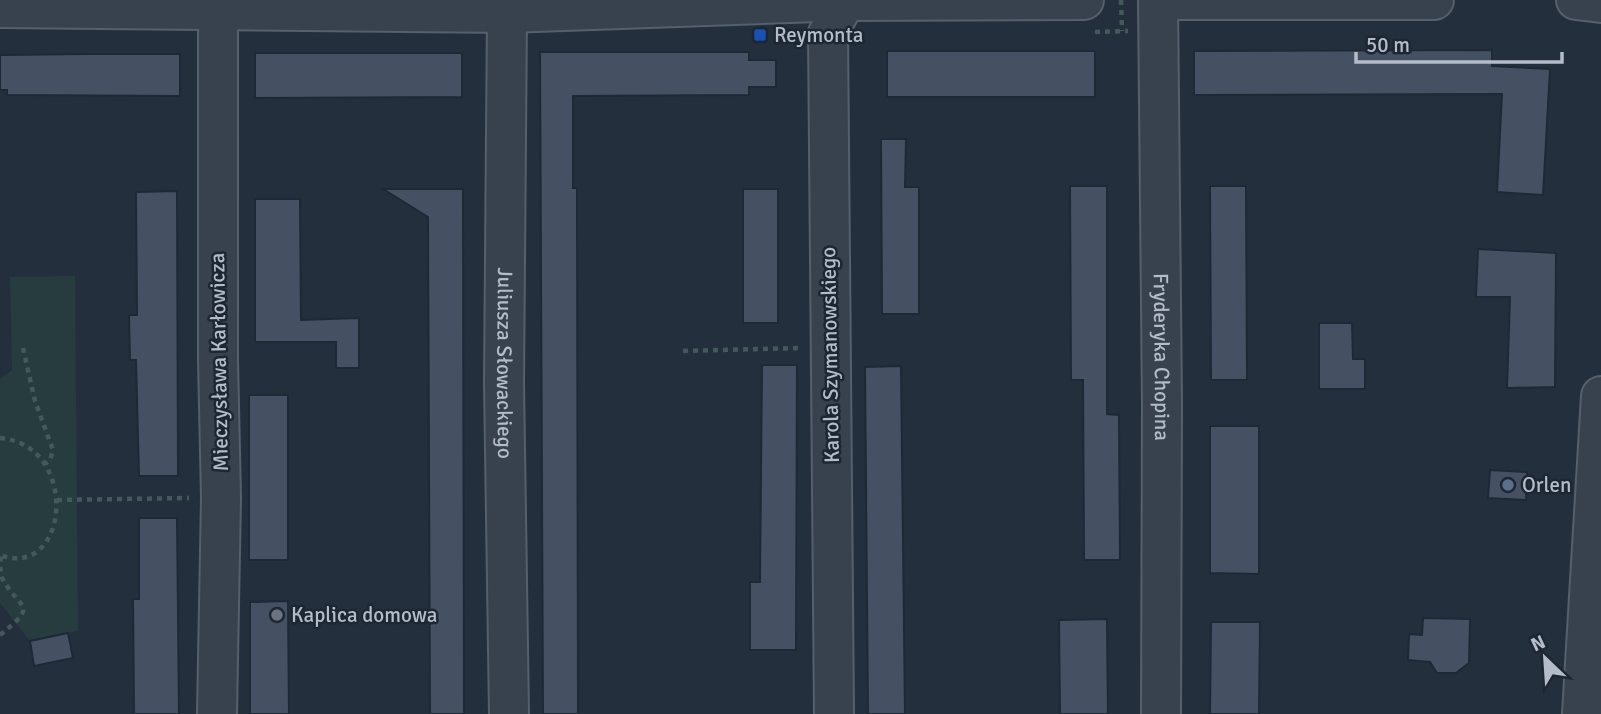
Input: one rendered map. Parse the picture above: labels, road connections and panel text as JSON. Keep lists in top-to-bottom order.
{
  "streets": {
    "street": [
      "Karola Szymanowskiego",
      "Fryderyka Chopina",
      "Mieczysława Karłowicza",
      "Juliusza Słowackiego"
    ]
  },
  "places": {
    "transit": ["Reymonta"],
    "other": ["Orlen", "Kaplica domowa"]
  },
  "scale_bar": "50 m",
  "north": "top left"
}
